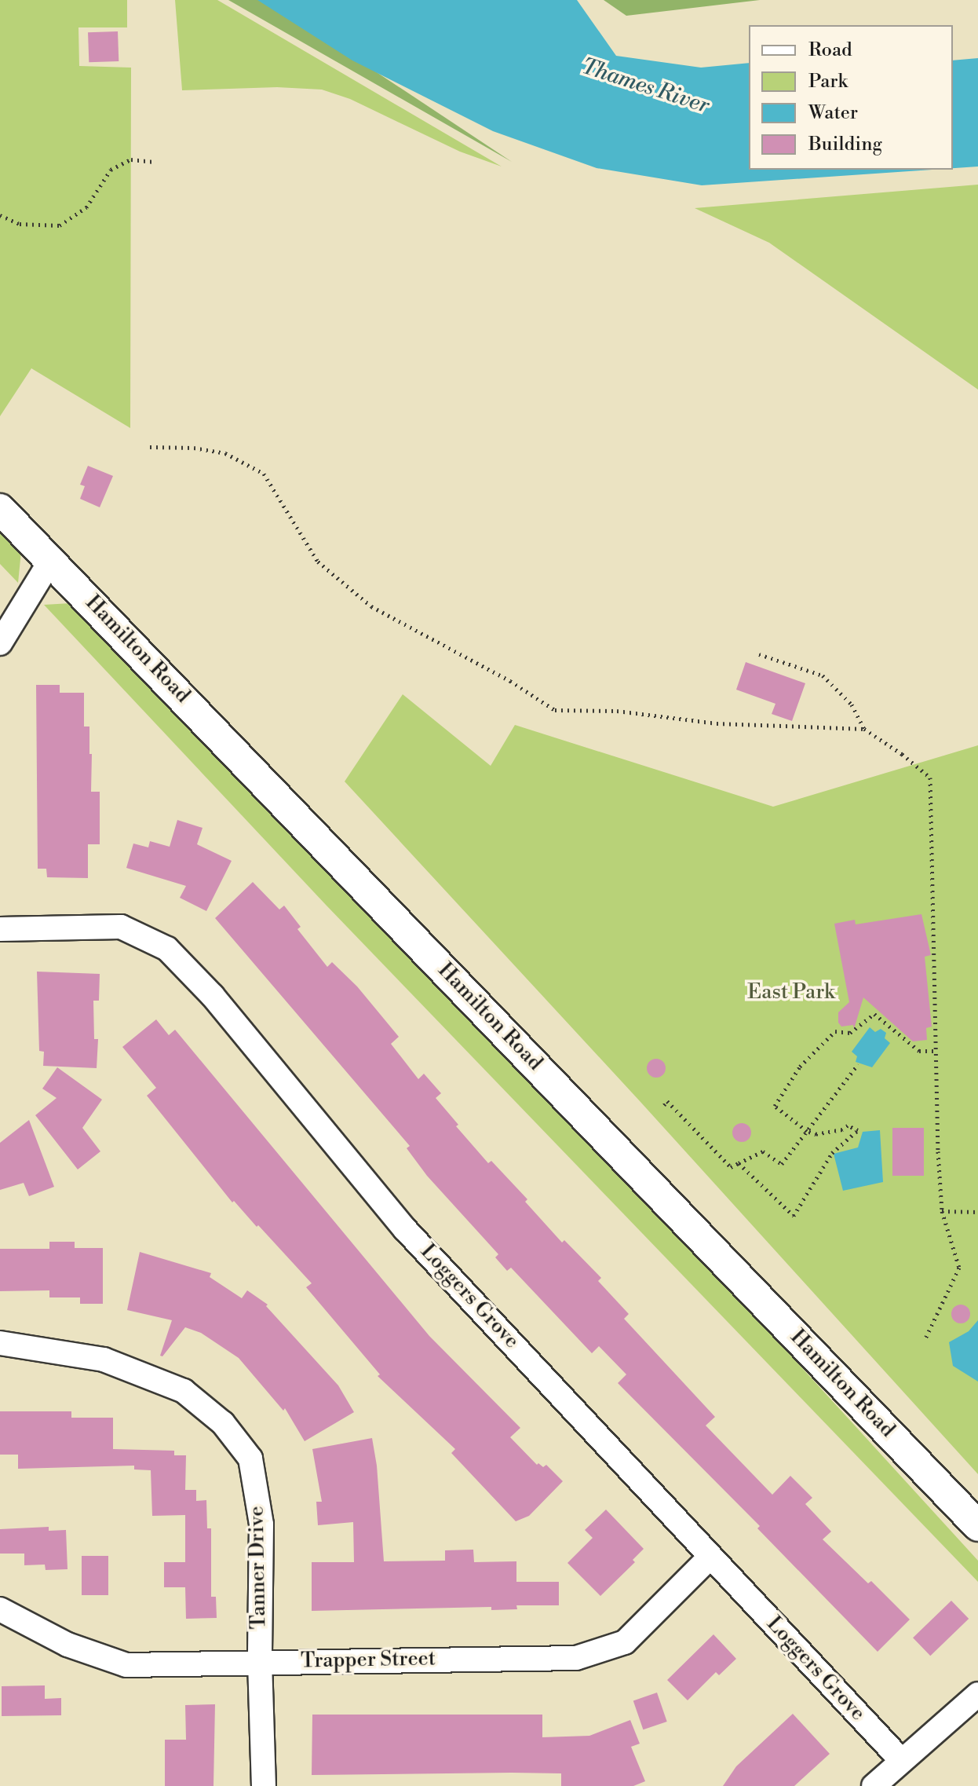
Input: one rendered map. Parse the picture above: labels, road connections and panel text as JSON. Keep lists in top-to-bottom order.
{
  "streets": {
    "main road": ["Hamilton Road"],
    "street": ["Loggers Grove", "Tanner Drive", "Trapper Street"]
  },
  "crossings": [
    ["Loggers Grove", "Trapper Street"],
    ["Tanner Drive", "Trapper Street"]
  ],
  "water": ["Thames River"],
  "parks": ["East Park"],
  "legend": [
    "Road",
    "Park",
    "Water",
    "Building"
  ]
}
